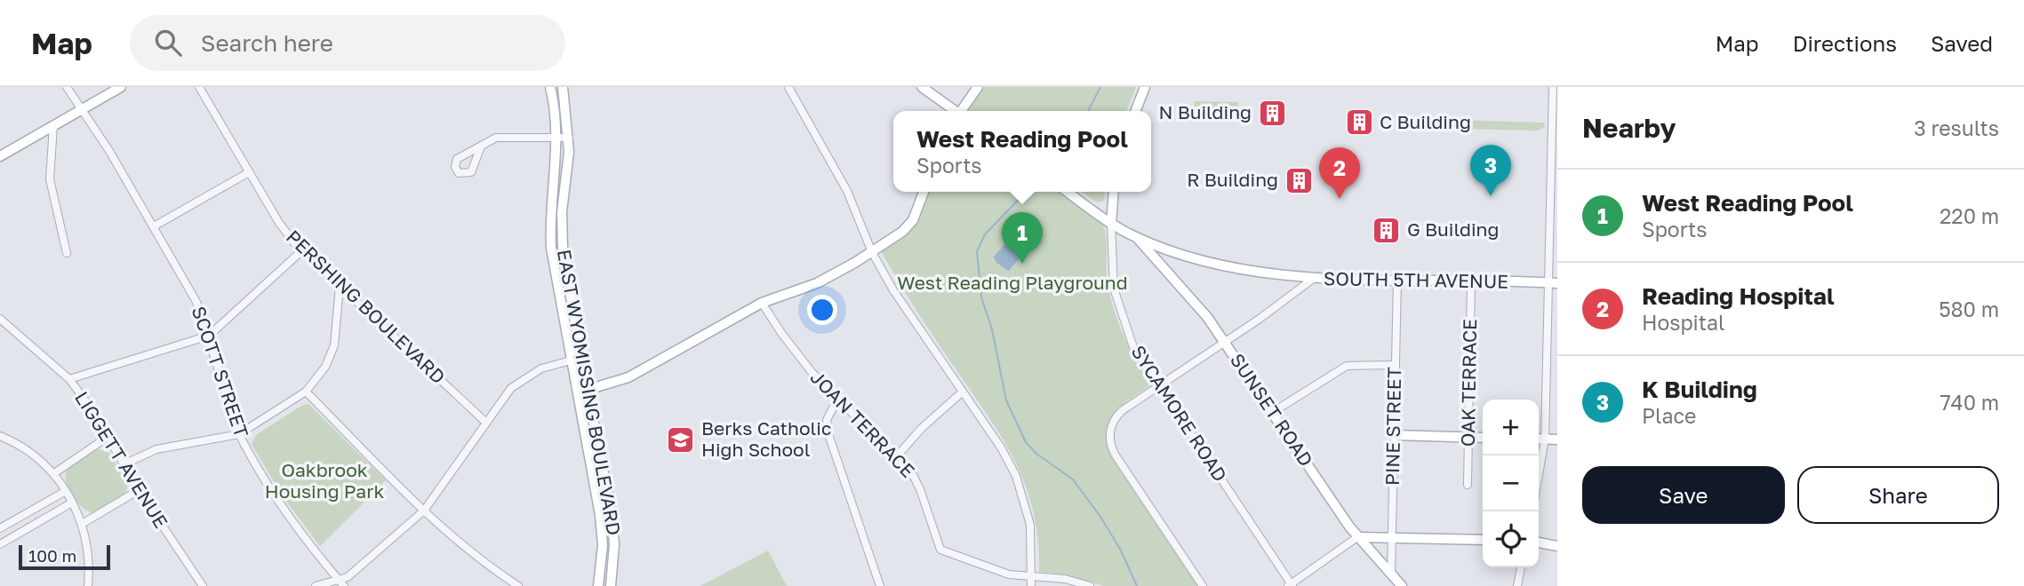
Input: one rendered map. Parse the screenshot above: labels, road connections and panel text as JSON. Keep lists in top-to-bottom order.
{
  "streets": {
    "street": [
      "SOUTH 5TH AVENUE",
      "PERSHING BOULEVARD",
      "SCOTT STREET",
      "OAK TERRACE",
      "EAST WYOMISSING BOULEVARD",
      "SUNSET ROAD",
      "SYCAMORE ROAD",
      "JOAN TERRACE",
      "PINE STREET",
      "LIGGETT AVENUE"
    ]
  },
  "crossings": [
    ["SOUTH 5TH AVENUE", "OAK TERRACE"],
    ["SOUTH 5TH AVENUE", "SUNSET ROAD"],
    ["SOUTH 5TH AVENUE", "SYCAMORE ROAD"],
    ["SOUTH 5TH AVENUE", "PINE STREET"],
    ["SUNSET ROAD", "PINE STREET"]
  ],
  "parks": ["West Reading Playground", "Oakbrook Housing Park"],
  "places": {
    "building": [
      "N Building",
      "C Building",
      "R Building",
      "G Building"
    ],
    "school or university": ["Berks Catholic High School"]
  },
  "scale_bar": "100 m",
  "page": {
    "header": "Map",
    "search": "Search here",
    "nav": ["Map", "Directions", "Saved"],
    "heading": ["Nearby", "3 results"],
    "popup": ["West Reading Pool", "Sports"],
    "pins": ["3", "2", "1"],
    "list": [
      {
        "mark": "1",
        "name": "West Reading Pool",
        "note": "Sports",
        "value": "220 m"
      },
      {
        "mark": "2",
        "name": "Reading Hospital",
        "note": "Hospital",
        "value": "580 m"
      },
      {
        "mark": "3",
        "name": "K Building",
        "note": "Place",
        "value": "740 m"
      }
    ],
    "map_buttons": ["+", "−"],
    "buttons": ["Save", "Share"],
    "scale": "100 m"
  }
}
